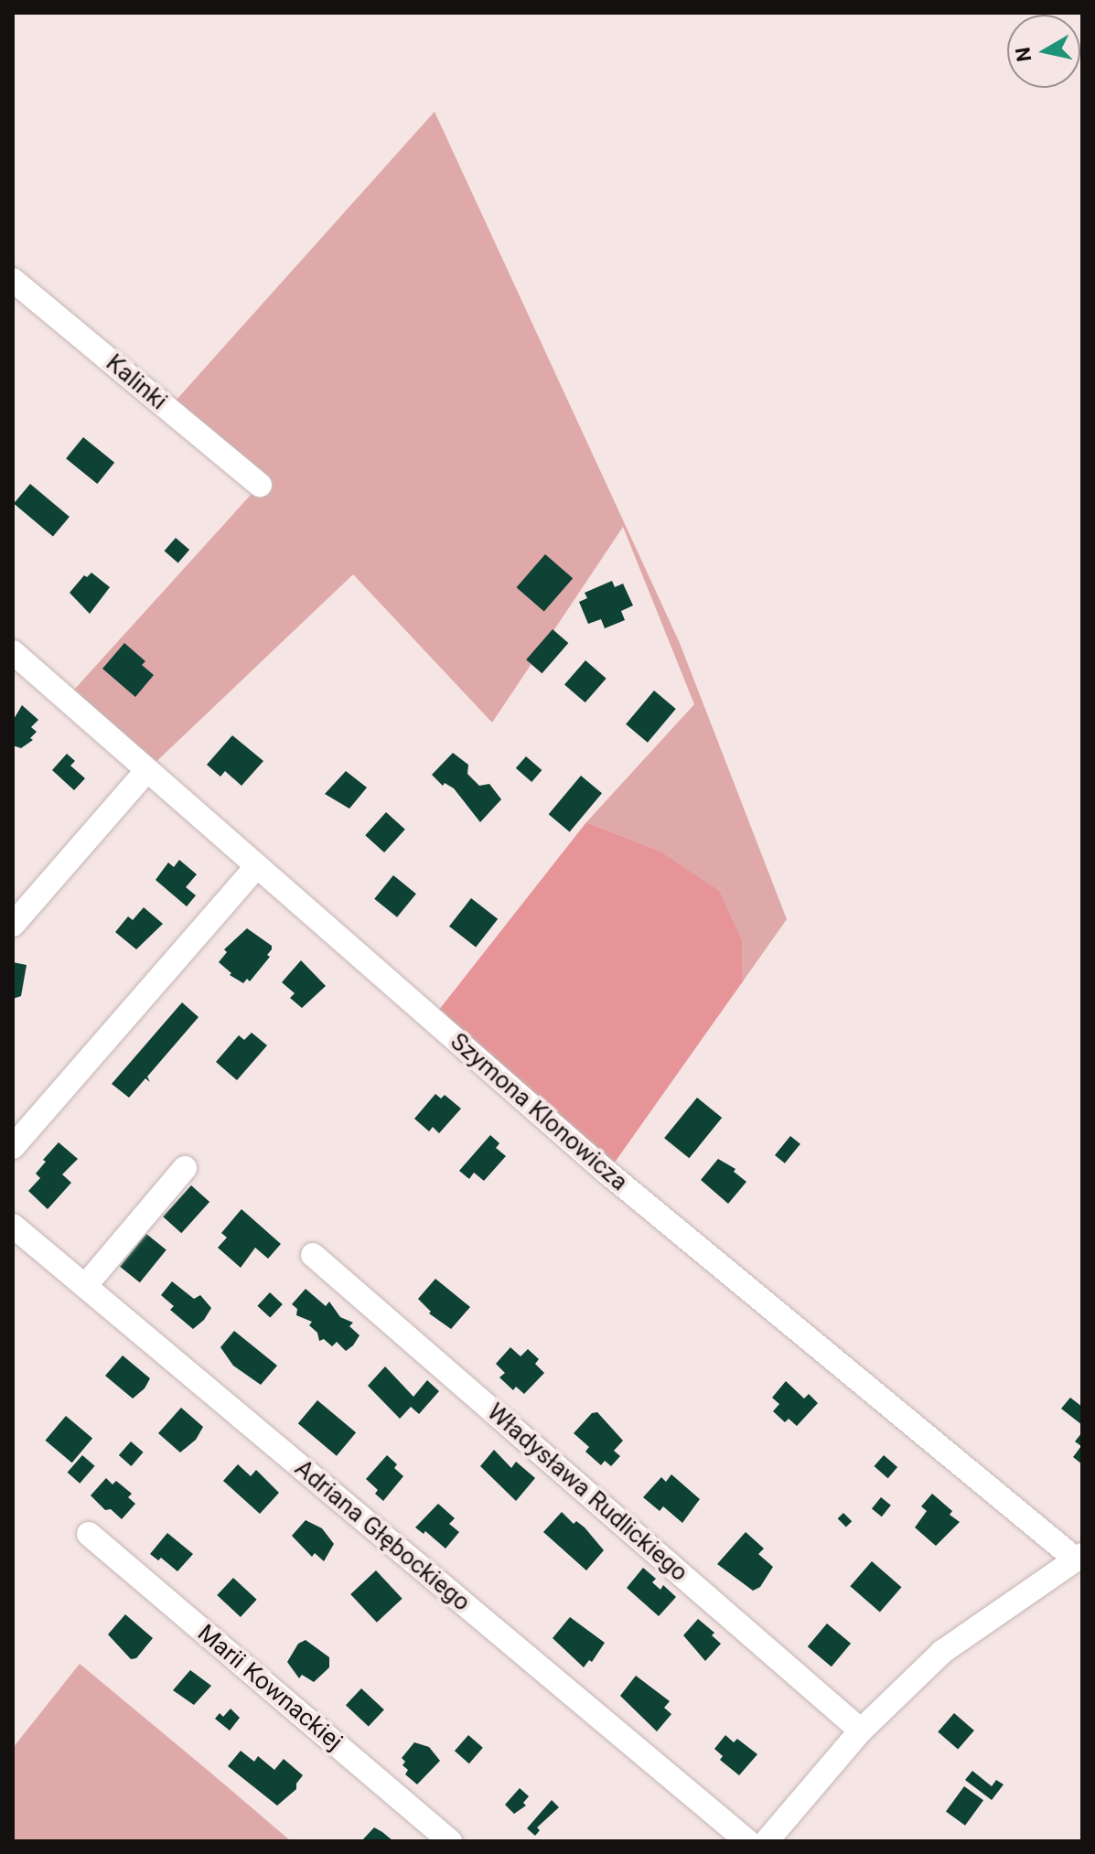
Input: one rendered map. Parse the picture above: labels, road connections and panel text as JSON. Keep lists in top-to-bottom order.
{
  "streets": {
    "street": [
      "Kalinki",
      "Szymona Klonowicza",
      "Władysława Rudlickiego",
      "Adriana Głębockiego",
      "Marii Kownackiej"
    ]
  },
  "north": "left"
}
